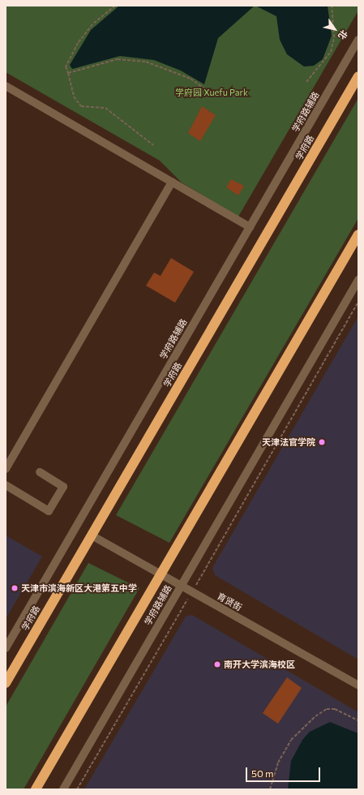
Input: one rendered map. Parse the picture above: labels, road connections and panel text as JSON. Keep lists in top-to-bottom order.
{
  "streets": {
    "highway": ["学府路"],
    "street": ["学府路辅路", "育贤街"]
  },
  "crossings": [
    ["学府路辅路", "育贤街"],
    ["学府路", "育贤街"]
  ],
  "parks": ["学府园 Xuefu Park"],
  "places": ["天津法官学院", "天津市滨海新区大港第五中学", "南开大学滨海校区"],
  "scale_bar": "50 m",
  "north": "bottom right"
}
